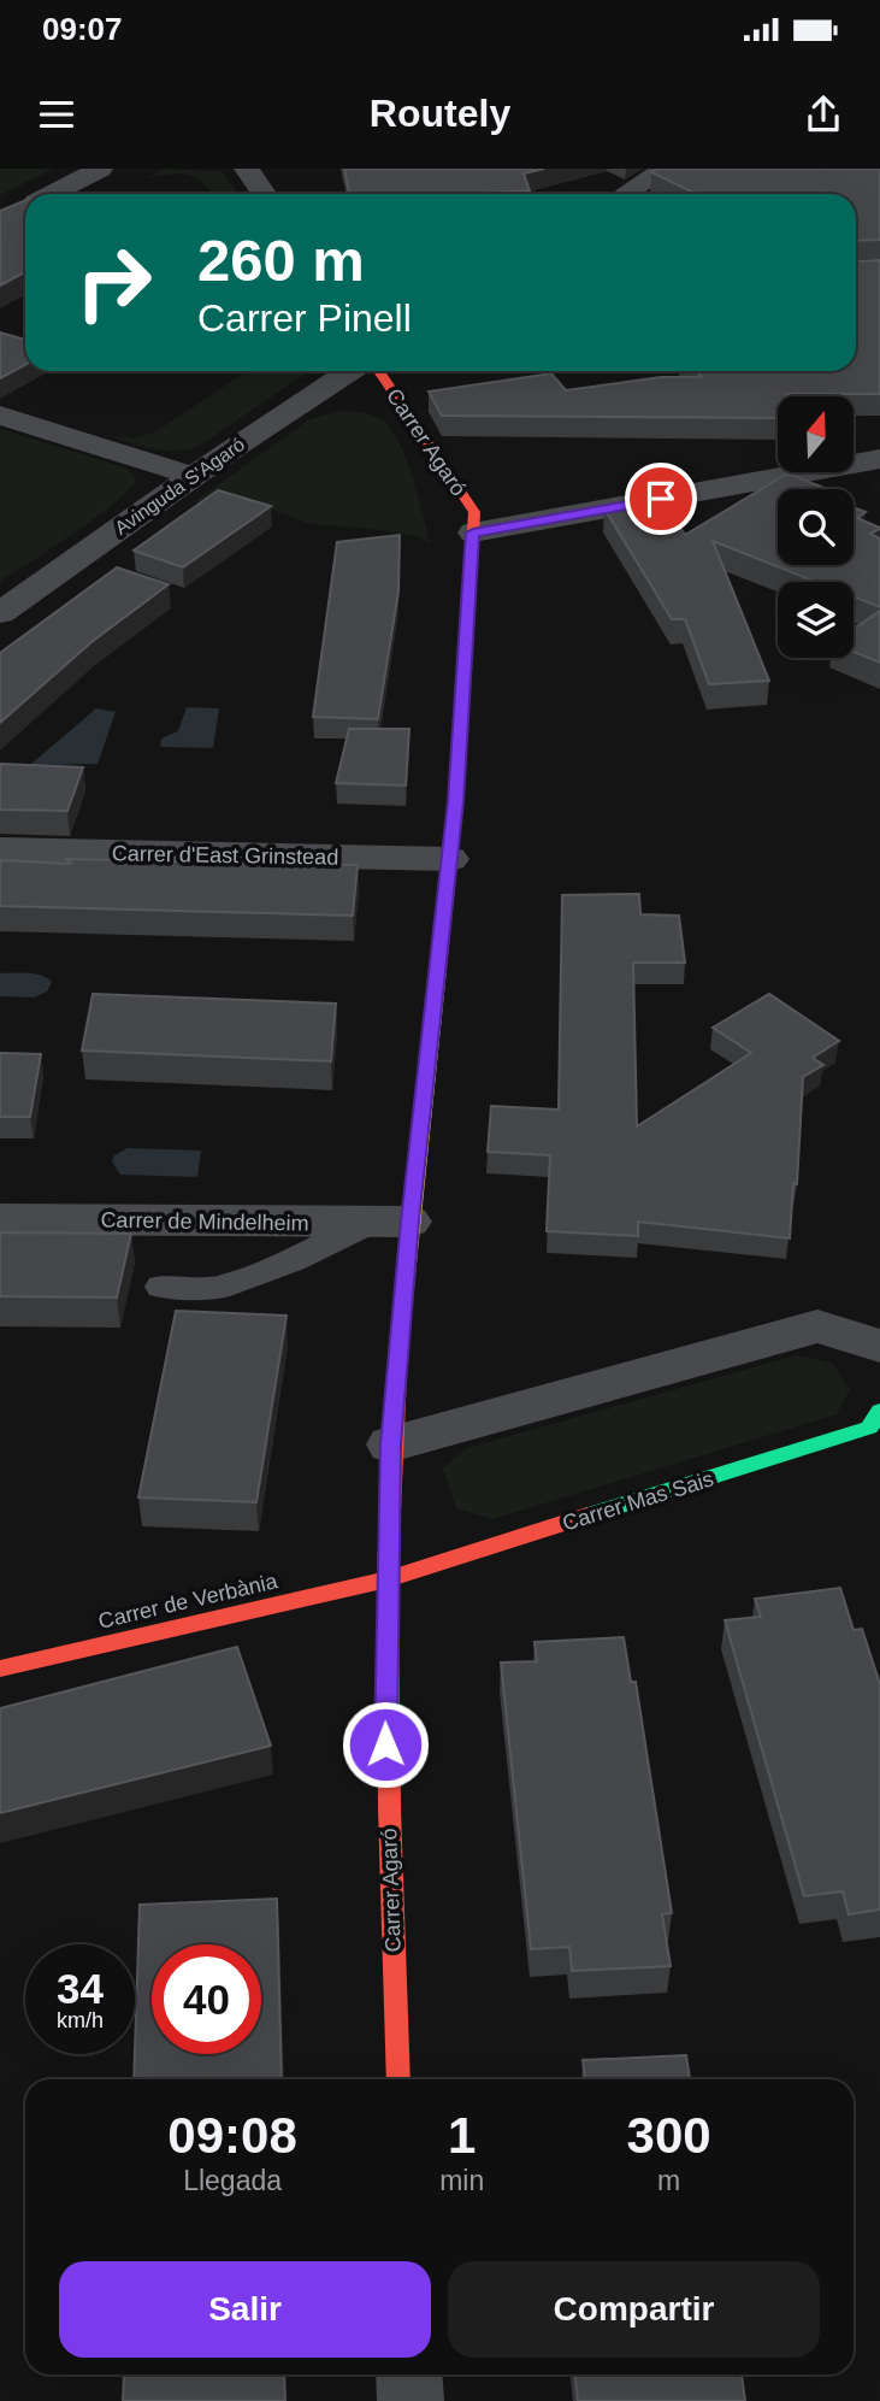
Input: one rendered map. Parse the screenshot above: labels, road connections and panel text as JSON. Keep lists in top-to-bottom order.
{
  "streets": {
    "street": [
      "Carrer Agaró",
      "Avinguda S'Agaró",
      "Carrer d'East Grinstead",
      "Carrer de Mindelheim",
      "Carrer Mas Sais",
      "Carrer de Verbània"
    ]
  },
  "crossings": [
    ["Carrer Agaró", "Carrer d'East Grinstead"],
    ["Carrer Agaró", "Carrer de Mindelheim"],
    ["Carrer Agaró", "Carrer Mas Sais"],
    ["Carrer Agaró", "Carrer de Verbània"],
    ["Carrer Mas Sais", "Carrer de Verbània"]
  ],
  "north": "top",
  "page": {
    "status": "09:07",
    "header": "Routely",
    "turn": ["260 m", "Carrer Pinell"],
    "speed": "34 km/h",
    "limit": "40",
    "eta": [
      "09:08",
      "Llegada",
      "1",
      "min",
      "300",
      "m"
    ],
    "buttons": ["Salir", "Compartir"]
  }
}
